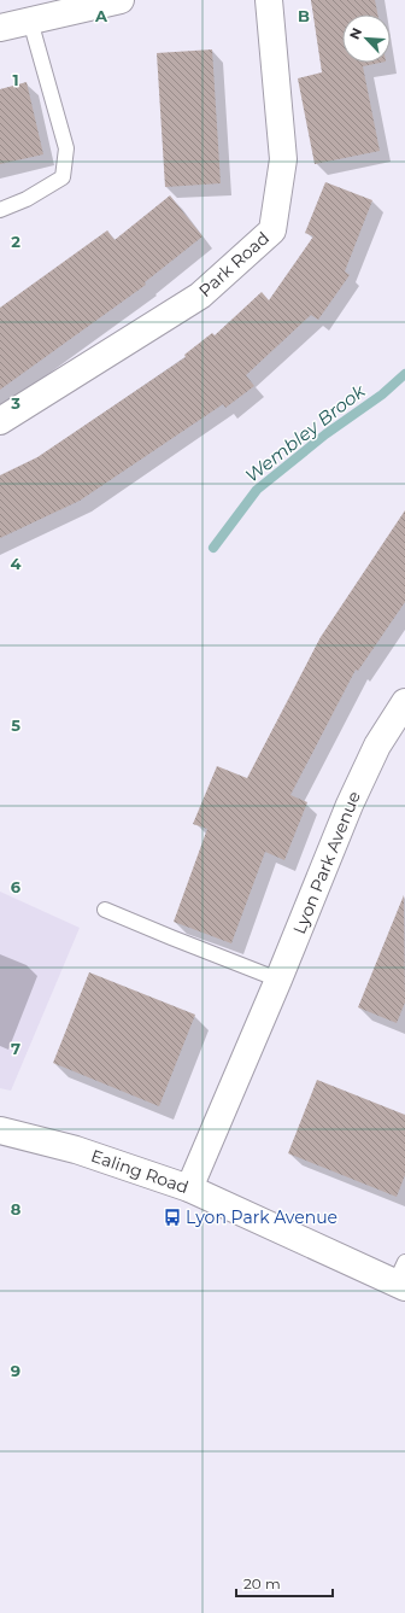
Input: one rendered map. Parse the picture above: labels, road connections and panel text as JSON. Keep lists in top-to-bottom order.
{
  "streets": {
    "street": ["Park Road", "Lyon Park Avenue", "Ealing Road"]
  },
  "crossings": [
    ["Lyon Park Avenue", "Ealing Road"]
  ],
  "water": ["Wembley Brook"],
  "places": {
    "bus stop": ["Lyon Park Avenue"]
  },
  "scale_bar": "20 m",
  "north": "top left",
  "grid": {
    "columns": ["A", "B"],
    "rows": [
      "1",
      "2",
      "3",
      "4",
      "5",
      "6",
      "7",
      "8",
      "9"
    ]
  }
}
